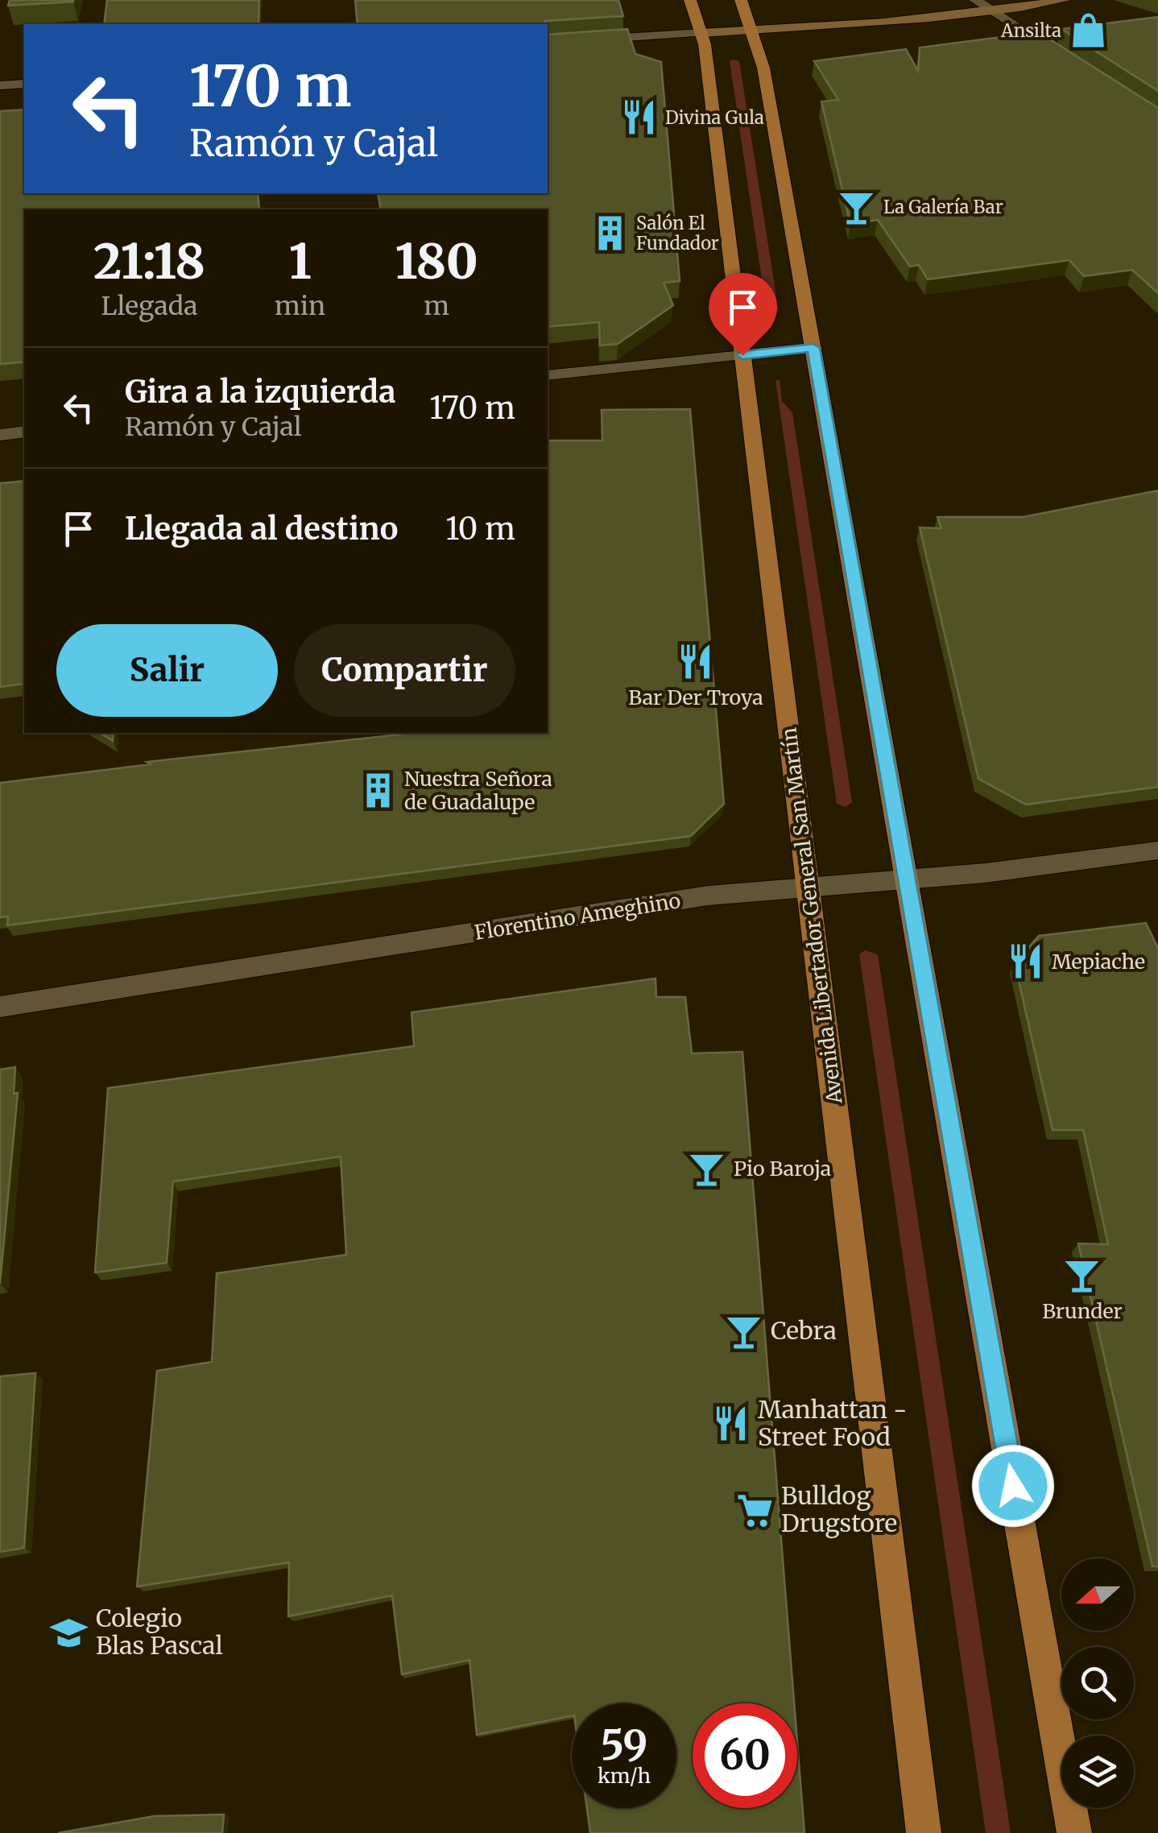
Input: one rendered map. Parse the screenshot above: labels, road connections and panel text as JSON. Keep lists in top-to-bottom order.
{
  "streets": {
    "main road": ["Avenida Libertador General San Martín"],
    "street": ["Florentino Ameghino"]
  },
  "crossings": [
    ["Avenida Libertador General San Martín", "Florentino Ameghino"]
  ],
  "places": {
    "shop": ["Ansilta"],
    "restaurant": [
      "Divina Gula",
      "Bar Der Troya",
      "Mepiache",
      "Manhattan - Street Food"
    ],
    "bar": [
      "La Galería Bar",
      "Pio Baroja",
      "Brunder",
      "Cebra"
    ],
    "building": ["Salón El Fundador", "Nuestra Señora de Guadalupe"],
    "supermarket": ["Bulldog Drugstore"],
    "school or university": ["Colegio Blas Pascal"]
  },
  "north": "left",
  "page": {
    "turn": ["170 m", "Ramón y Cajal"],
    "eta": [
      "21:18",
      "Llegada",
      "1",
      "min",
      "180",
      "m"
    ],
    "list": [
      {
        "name": "Gira a la izquierda",
        "note": "Ramón y Cajal",
        "value": "170 m"
      },
      {
        "name": "Llegada al destino",
        "value": "10 m"
      }
    ],
    "buttons": ["Salir", "Compartir"],
    "speed": "59 km/h",
    "limit": "60"
  }
}
